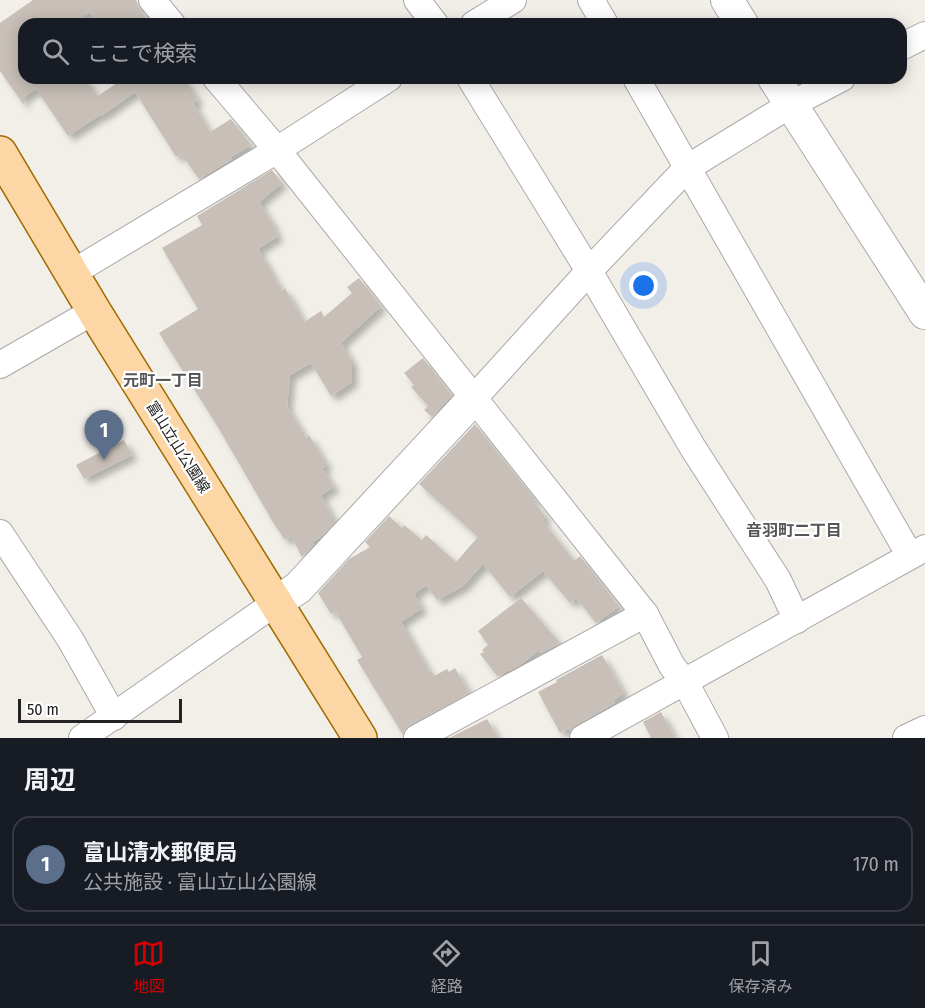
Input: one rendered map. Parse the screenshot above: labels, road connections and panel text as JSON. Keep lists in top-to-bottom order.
{
  "streets": {
    "main road": ["富山立山公園線"]
  },
  "districts": ["元町一丁目", "音羽町二丁目"],
  "scale_bar": "50 m",
  "page": {
    "search": "ここで検索",
    "pins": "1",
    "scale": "50 m",
    "heading": "周辺",
    "list": [
      {
        "mark": "1",
        "name": "富山清水郵便局",
        "note": "公共施設 · 富山立山公園線",
        "value": "170 m"
      }
    ],
    "nav": ["地図", "経路", "保存済み"]
  }
}
